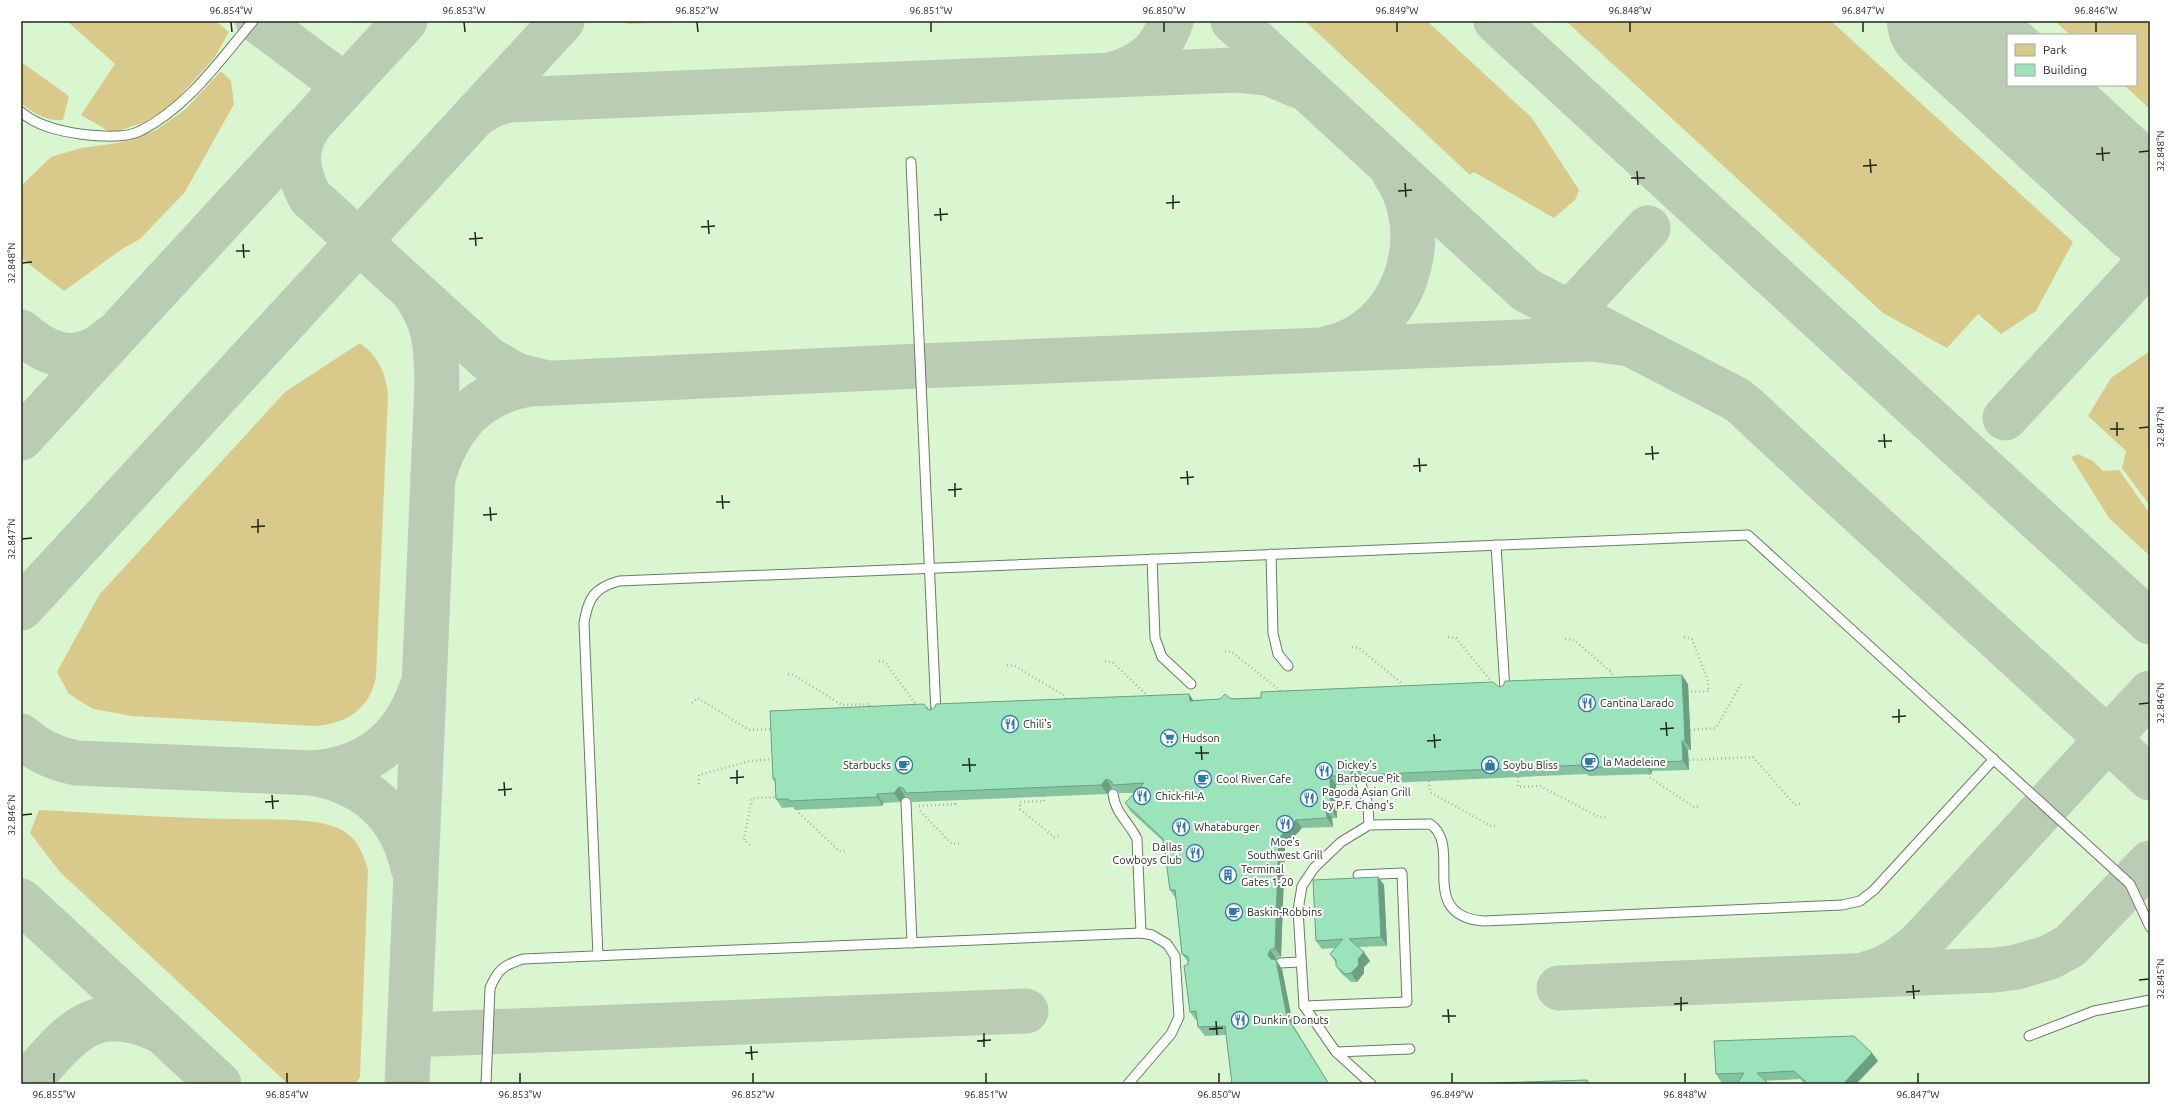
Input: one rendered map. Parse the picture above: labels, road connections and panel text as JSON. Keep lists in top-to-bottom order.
{
  "places": {
    "restaurant": [
      "Cantina Larado",
      "Chili’s",
      "Dickey’s Barbecue Pit",
      "Chick-fil-A",
      "Pagoda Asian Grill by P.F. Chang's",
      "Moe’s Southwest Grill",
      "Whataburger",
      "Dallas Cowboys Club",
      "Dunkin’ Donuts"
    ],
    "supermarket": ["Hudson"],
    "cafe": [
      "la Madeleine",
      "Starbucks",
      "Cool River Cafe",
      "Baskin-Robbins"
    ],
    "shop": ["Soybu Bliss"],
    "building": ["Terminal Gates 1-20"]
  },
  "legend": ["Park", "Building"],
  "coordinates": [
    "96.854°W",
    "96.853°W",
    "96.852°W",
    "96.851°W",
    "96.850°W",
    "96.849°W",
    "96.848°W",
    "96.847°W",
    "96.846°W",
    "32.848°N",
    "32.847°N",
    "32.846°N",
    "32.845°N",
    "96.855°W"
  ]
}
